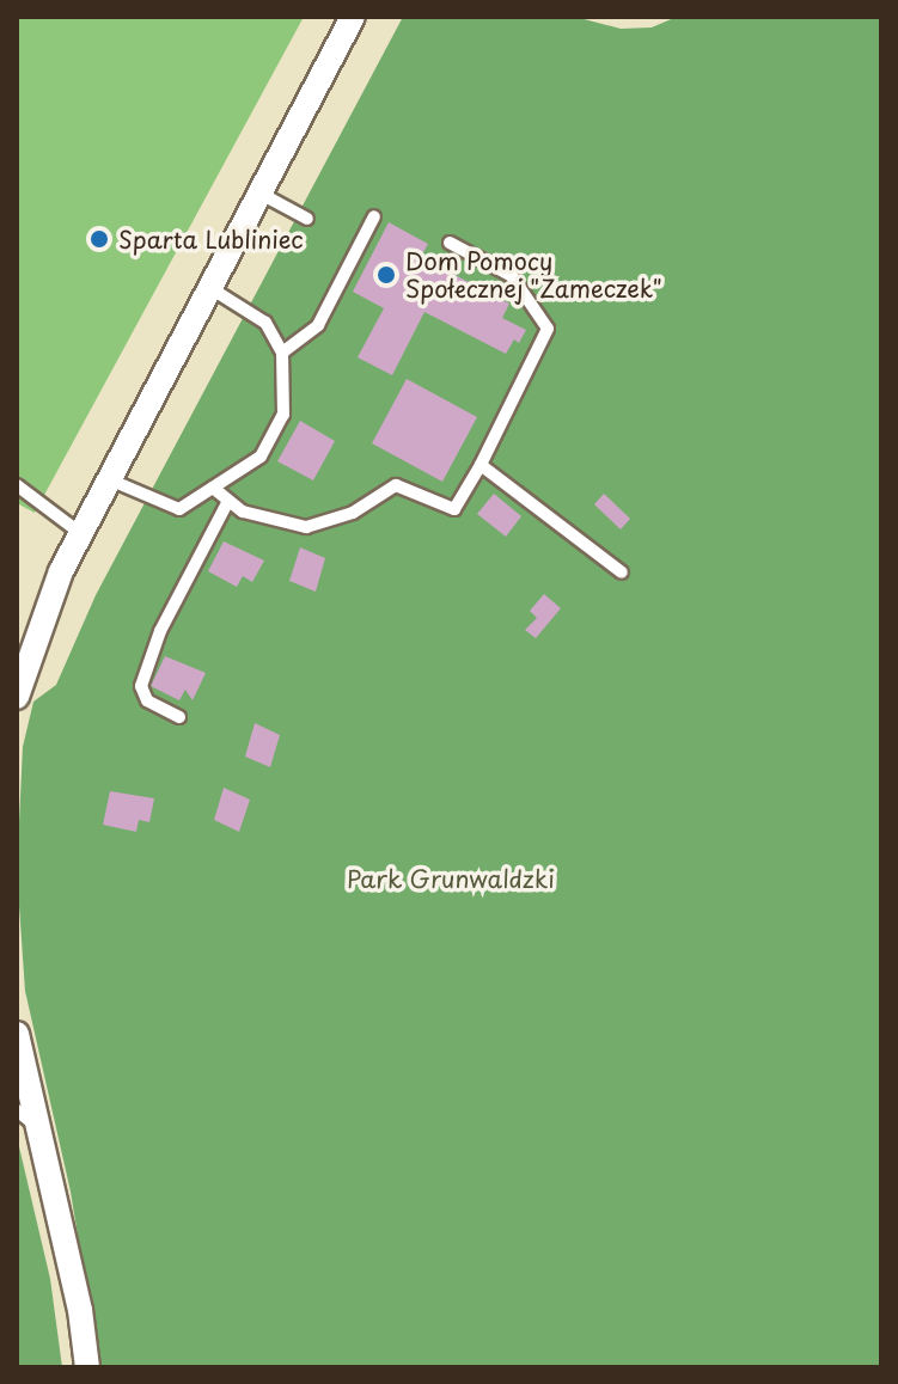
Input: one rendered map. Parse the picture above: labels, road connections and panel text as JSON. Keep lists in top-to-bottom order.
{
  "parks": ["Park Grunwaldzki"],
  "places": ["Sparta Lubliniec", "Dom Pomocy Społecznej \"Zameczek\""]
}
